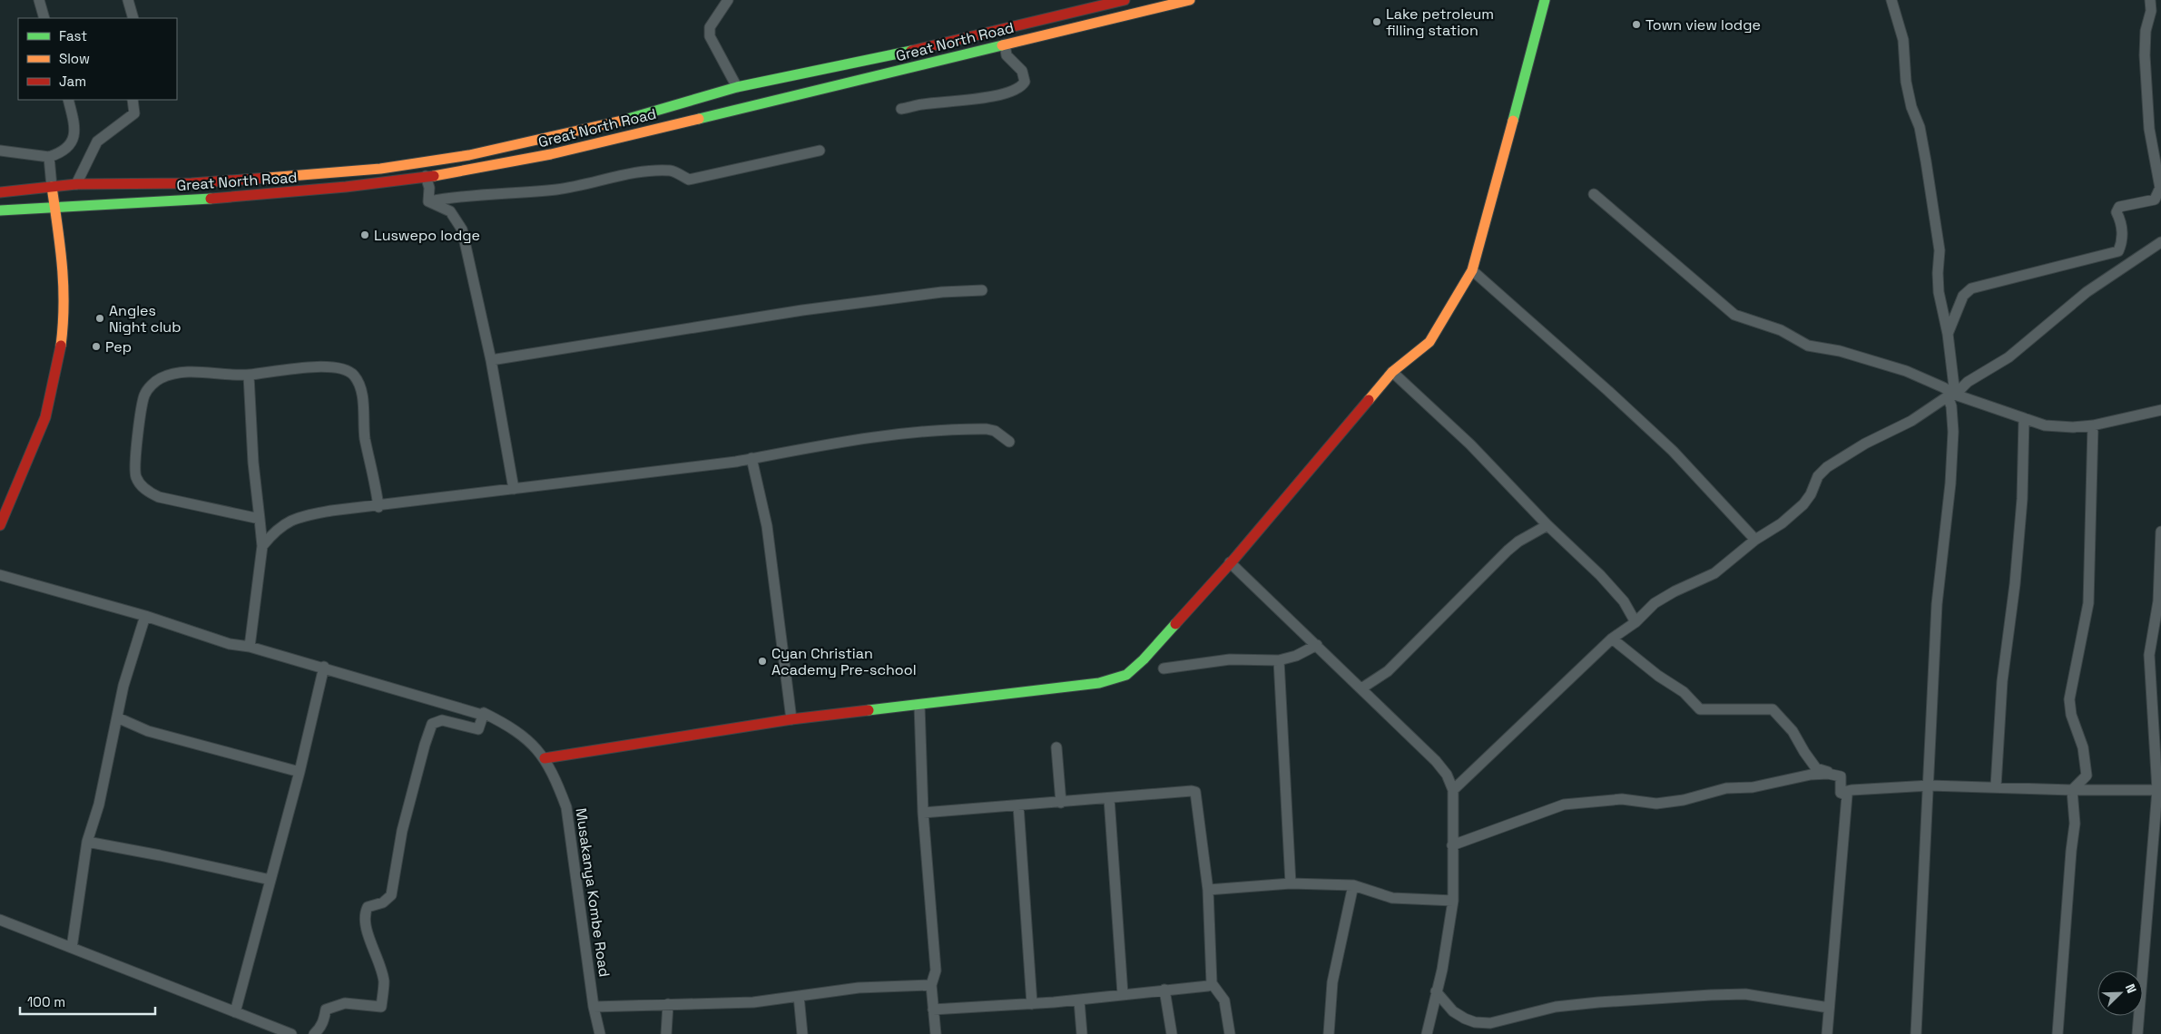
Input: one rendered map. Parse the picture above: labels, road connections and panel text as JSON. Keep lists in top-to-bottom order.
{
  "streets": {
    "main road": ["Great North Road"],
    "street": ["Musakanya Kombe Road"]
  },
  "places": [
    "Lake petroleum filling station",
    "Town view lodge",
    "Luswepo lodge",
    "Angles Night club",
    "Pep",
    "Cyan Christian Academy Pre-school"
  ],
  "legend": ["Fast", "Slow", "Jam"],
  "scale_bar": "100 m",
  "north": "top right"
}
